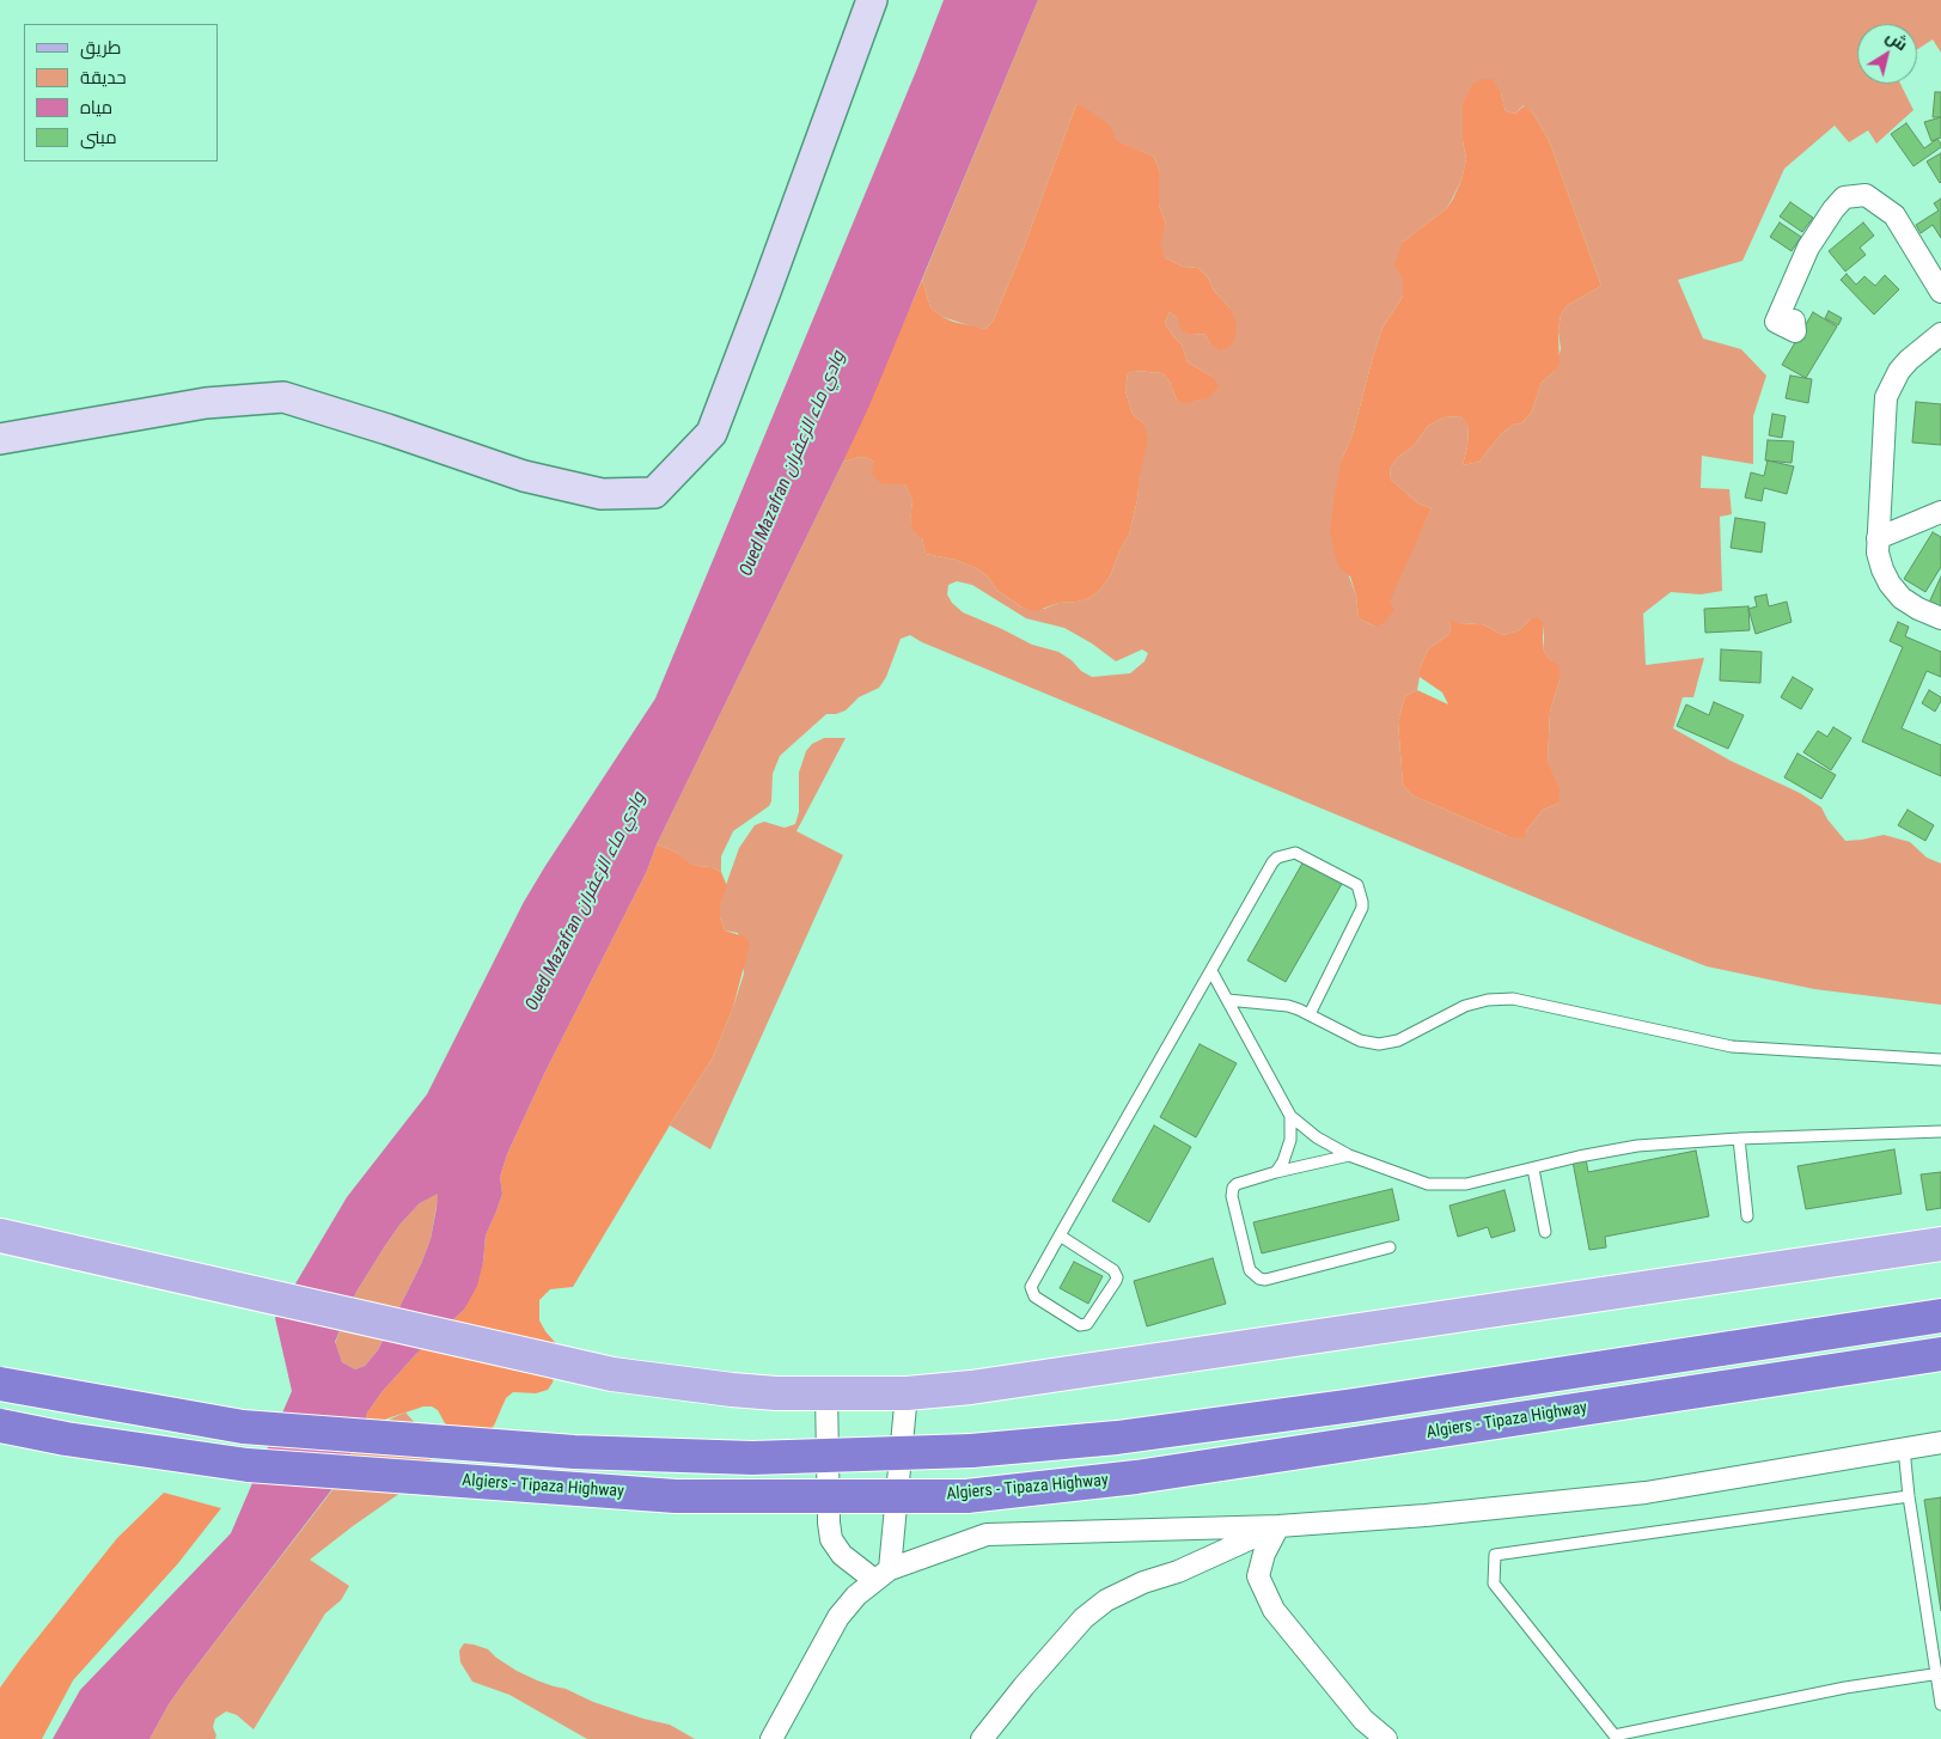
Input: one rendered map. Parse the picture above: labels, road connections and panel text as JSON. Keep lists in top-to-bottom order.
{
  "streets": {
    "highway": ["Algiers - Tipaza Highway"]
  },
  "water": ["Oued Mazafran وادي ماء الزعفران"],
  "legend": [
    "طريق",
    "حديقة",
    "مياه",
    "مبنى"
  ],
  "north": "top right"
}
